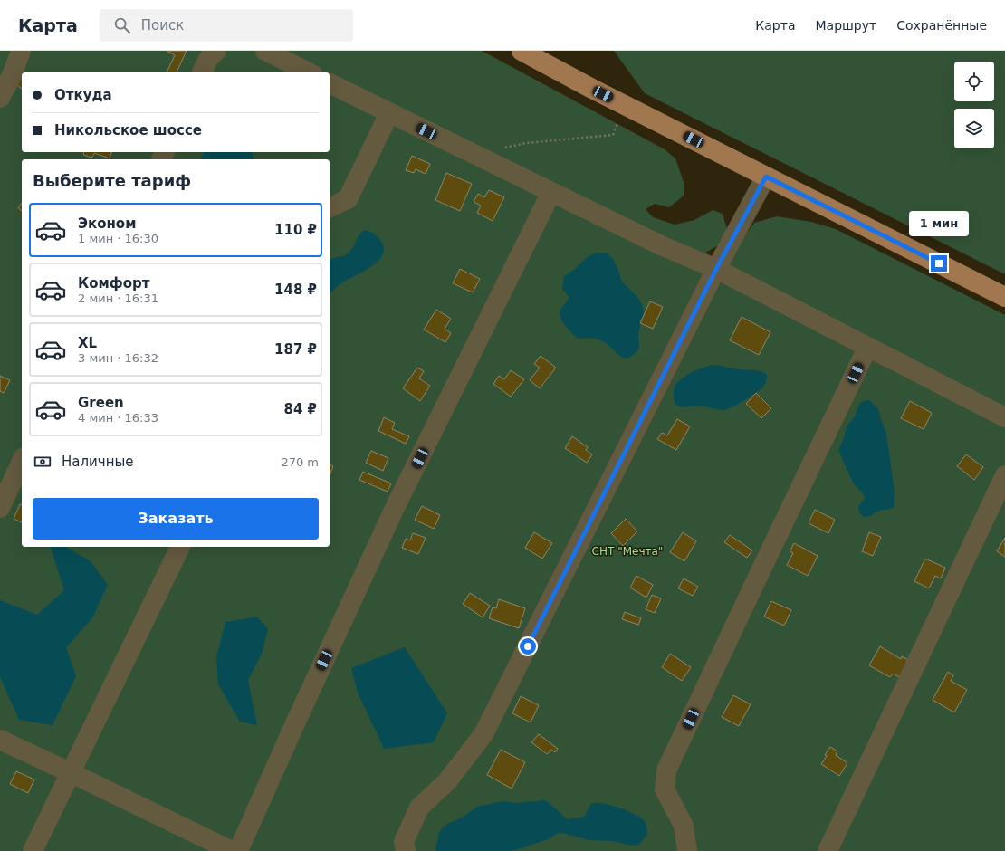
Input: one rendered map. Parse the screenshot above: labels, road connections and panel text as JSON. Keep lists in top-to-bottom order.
{
  "parks": ["СНТ \"Мечта\""],
  "page": {
    "header": "Карта",
    "search": "Поиск",
    "nav": ["Карта", "Маршрут", "Сохранённые"],
    "banner": ["Откуда", "Никольское шоссе"],
    "heading": "Выберите тариф",
    "list": [
      {
        "name": "Эконом",
        "note": "1 мин · 16:30",
        "value": "110 ₽"
      },
      {
        "name": "Комфорт",
        "note": "2 мин · 16:31",
        "value": "148 ₽"
      },
      {
        "name": "XL",
        "note": "3 мин · 16:32",
        "value": "187 ₽"
      },
      {
        "name": "Green",
        "note": "4 мин · 16:33",
        "value": "84 ₽"
      }
    ],
    "bubble": "1 мин",
    "pay": ["Наличные", "270 m"],
    "buttons": "Заказать"
  }
}
